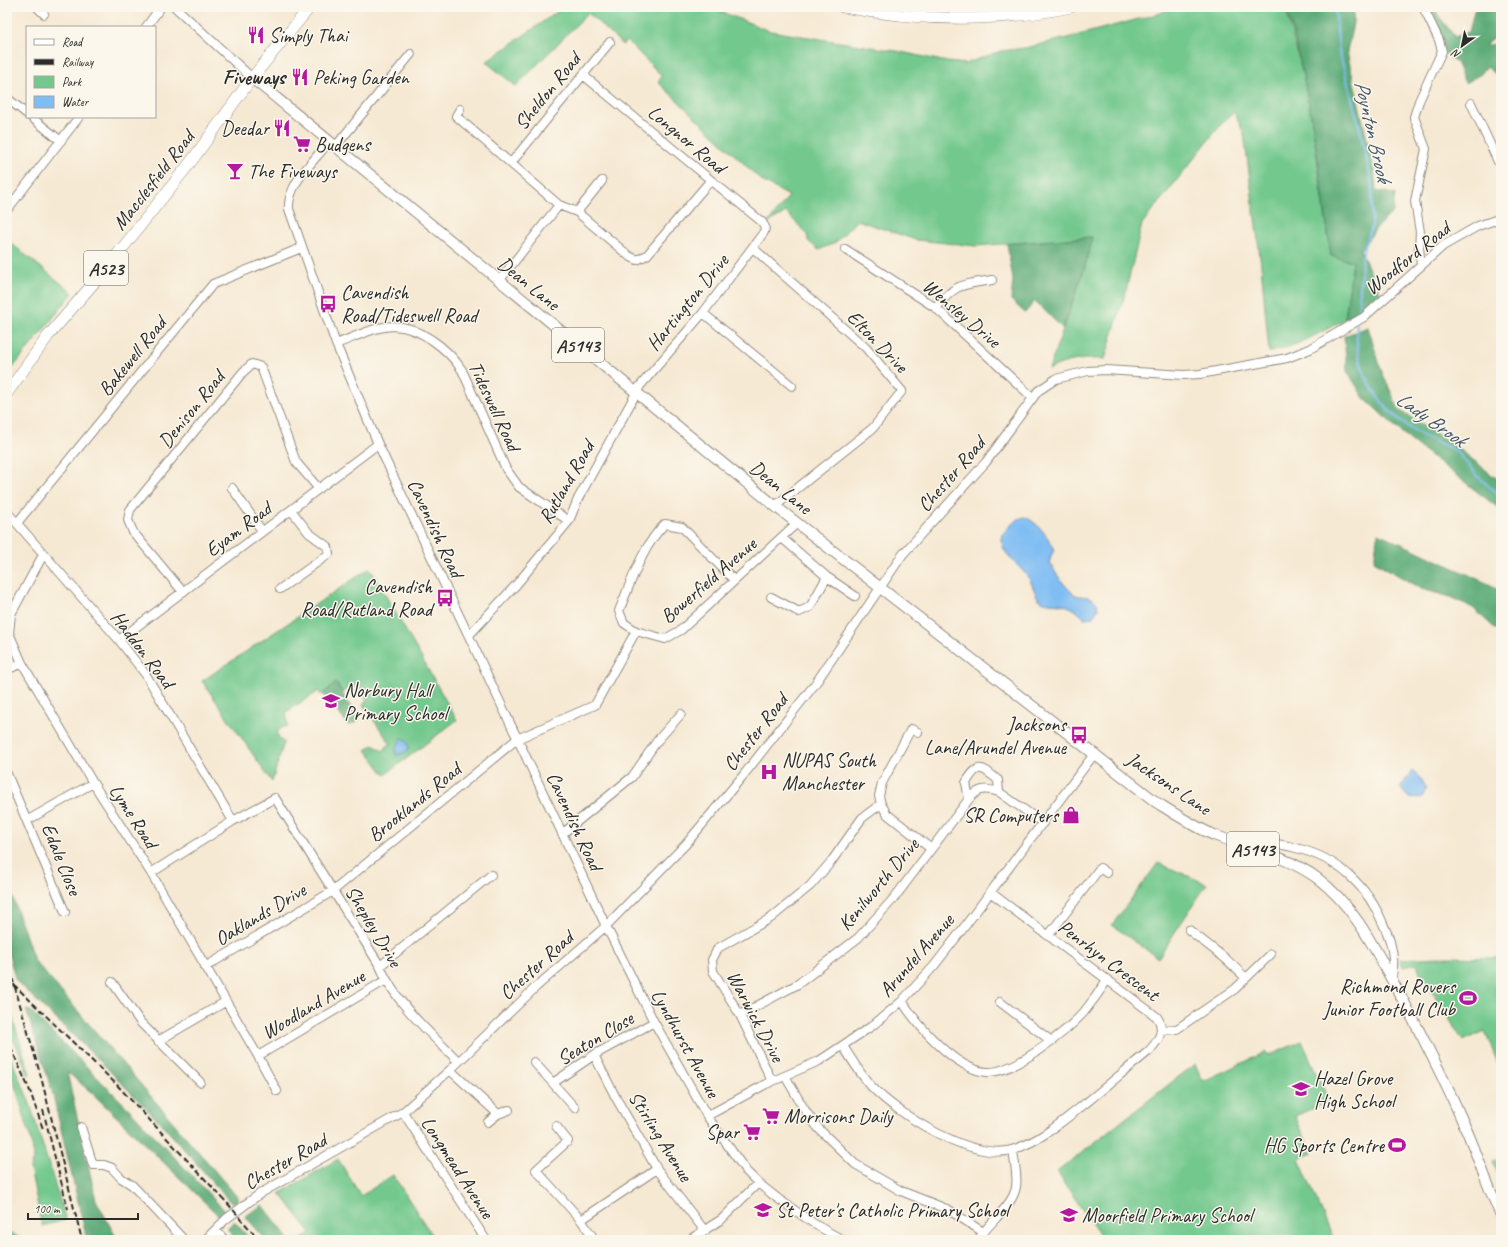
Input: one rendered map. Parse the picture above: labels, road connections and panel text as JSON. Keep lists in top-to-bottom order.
{
  "streets": {
    "highway": ["Macclesfield Road", "A523"],
    "main road": ["Dean Lane", "A5143", "Jacksons Lane"],
    "street": [
      "Sheldon Road",
      "Longnor Road",
      "Woodford Road",
      "Hartington Drive",
      "Wensley Drive",
      "Elton Drive",
      "Bakewell Road",
      "Tideswell Road",
      "Denison Road",
      "Chester Road",
      "Rutland Road",
      "Cavendish Road",
      "Eyam Road",
      "Bowerfield Avenue",
      "Haddon Road",
      "Brooklands Road",
      "Lyme Road",
      "Edale Close",
      "Kenilworth Drive",
      "Oaklands Drive",
      "Shepley Drive",
      "Arundel Avenue",
      "Penrhyn Crescent",
      "Woodland Avenue",
      "Warwick Drive",
      "Seaton Close",
      "Lyndhurst Avenue",
      "Stirling Avenue",
      "Longmead Avenue"
    ]
  },
  "crossings": [
    ["Sheldon Road", "Longnor Road"],
    ["Longnor Road", "Hartington Drive"],
    ["Macclesfield Road", "Dean Lane"],
    ["Woodford Road", "Chester Road"],
    ["Dean Lane", "Hartington Drive"],
    ["Dean Lane", "Elton Drive"],
    ["Dean Lane", "Chester Road"],
    ["Dean Lane", "Rutland Road"],
    ["Dean Lane", "Cavendish Road"],
    ["Dean Lane", "Bowerfield Avenue"],
    ["Dean Lane", "Jacksons Lane"],
    ["Hartington Drive", "Elton Drive"],
    ["Hartington Drive", "Rutland Road"],
    ["Wensley Drive", "Chester Road"],
    ["Bakewell Road", "Cavendish Road"],
    ["Bakewell Road", "Haddon Road"],
    ["Tideswell Road", "Rutland Road"],
    ["Tideswell Road", "Cavendish Road"],
    ["Denison Road", "Eyam Road"],
    ["Chester Road", "Cavendish Road"],
    ["Chester Road", "Jacksons Lane"],
    ["Chester Road", "Shepley Drive"],
    ["Chester Road", "Lyndhurst Avenue"],
    ["Chester Road", "Longmead Avenue"],
    ["Rutland Road", "Cavendish Road"],
    ["Cavendish Road", "Eyam Road"],
    ["Cavendish Road", "Bowerfield Avenue"],
    ["Cavendish Road", "Brooklands Road"],
    ["Cavendish Road", "Lyndhurst Avenue"],
    ["Eyam Road", "Haddon Road"],
    ["Bowerfield Avenue", "Brooklands Road"],
    ["Haddon Road", "Lyme Road"],
    ["Haddon Road", "Shepley Drive"],
    ["Jacksons Lane", "Arundel Avenue"],
    ["Brooklands Road", "Oaklands Drive"],
    ["Brooklands Road", "Shepley Drive"],
    ["Lyme Road", "Edale Close"],
    ["Lyme Road", "Oaklands Drive"],
    ["Lyme Road", "Woodland Avenue"],
    ["Kenilworth Drive", "Arundel Avenue"],
    ["Kenilworth Drive", "Warwick Drive"],
    ["Oaklands Drive", "Shepley Drive"],
    ["Shepley Drive", "Woodland Avenue"],
    ["Arundel Avenue", "Penrhyn Crescent"],
    ["Arundel Avenue", "Warwick Drive"],
    ["Arundel Avenue", "Lyndhurst Avenue"],
    ["Seaton Close", "Lyndhurst Avenue"],
    ["Seaton Close", "Stirling Avenue"]
  ],
  "districts": ["Fiveways"],
  "water": ["Poynton Brook", "Lady Brook"],
  "places": {
    "restaurant": ["Simply Thai", "Peking Garden", "Deedar"],
    "supermarket": ["Budgens", "Morrisons Daily", "Spar"],
    "bar": ["The Fiveways"],
    "bus stop": ["Cavendish Road/Tideswell Road", "Cavendish Road/Rutland Road", "Jacksons Lane/Arundel Avenue"],
    "school or university": [
      "Norbury Hall Primary School",
      "Hazel Grove High School",
      "St Peter's Catholic Primary School",
      "Moorfield Primary School"
    ],
    "hospital": ["NUPAS South Manchester"],
    "shop": ["SR Computers"],
    "sports": ["Richmond Rovers Junior Football Club", "HG Sports Centre"]
  },
  "legend": [
    "Road",
    "Railway",
    "Park",
    "Water"
  ],
  "scale_bar": "100 m",
  "north": "bottom left"
}
